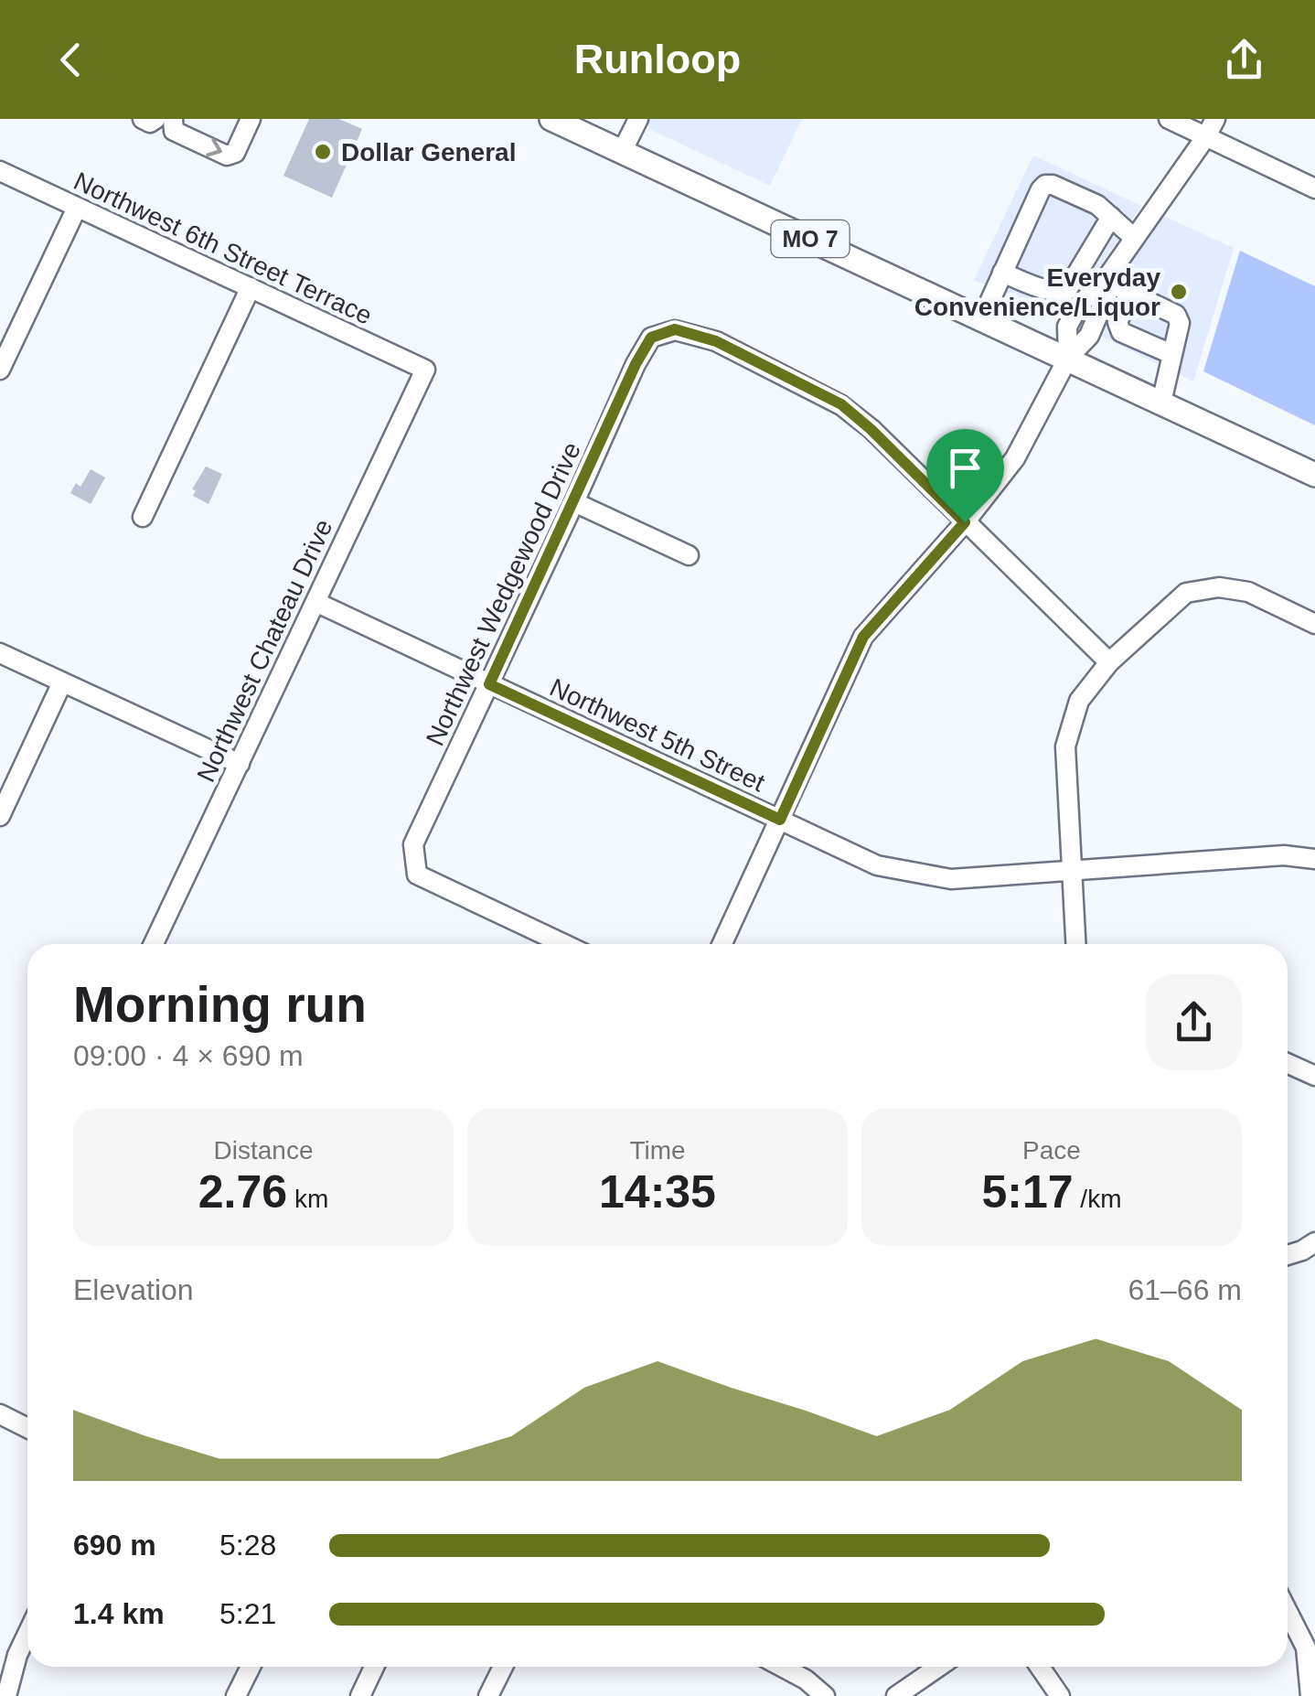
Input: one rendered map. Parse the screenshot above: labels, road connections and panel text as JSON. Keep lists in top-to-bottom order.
{
  "streets": {
    "main road": ["MO 7"],
    "street": [
      "Northwest 6th Street Terrace",
      "Northwest Wedgewood Drive",
      "Northwest Chateau Drive",
      "Northwest 5th Street"
    ]
  },
  "crossings": [
    ["Northwest 6th Street Terrace", "Northwest Chateau Drive"],
    ["Northwest Wedgewood Drive", "Northwest 5th Street"],
    ["Northwest Chateau Drive", "Northwest 5th Street"]
  ],
  "places": ["Dollar General", "Everyday Convenience/Liquor"],
  "page": {
    "header": "Runloop",
    "heading": ["Morning run", "09:00 · 4 × 690 m"],
    "stats": [
      ["Distance", "2.76 km"],
      ["Time", "14:35"],
      ["Pace", "5:17 /km"]
    ],
    "chart": ["Elevation", "61–66 m"],
    "list": [
      {
        "name": "690 m",
        "note": "5:28"
      },
      {
        "name": "1.4 km",
        "note": "5:21"
      }
    ]
  }
}
